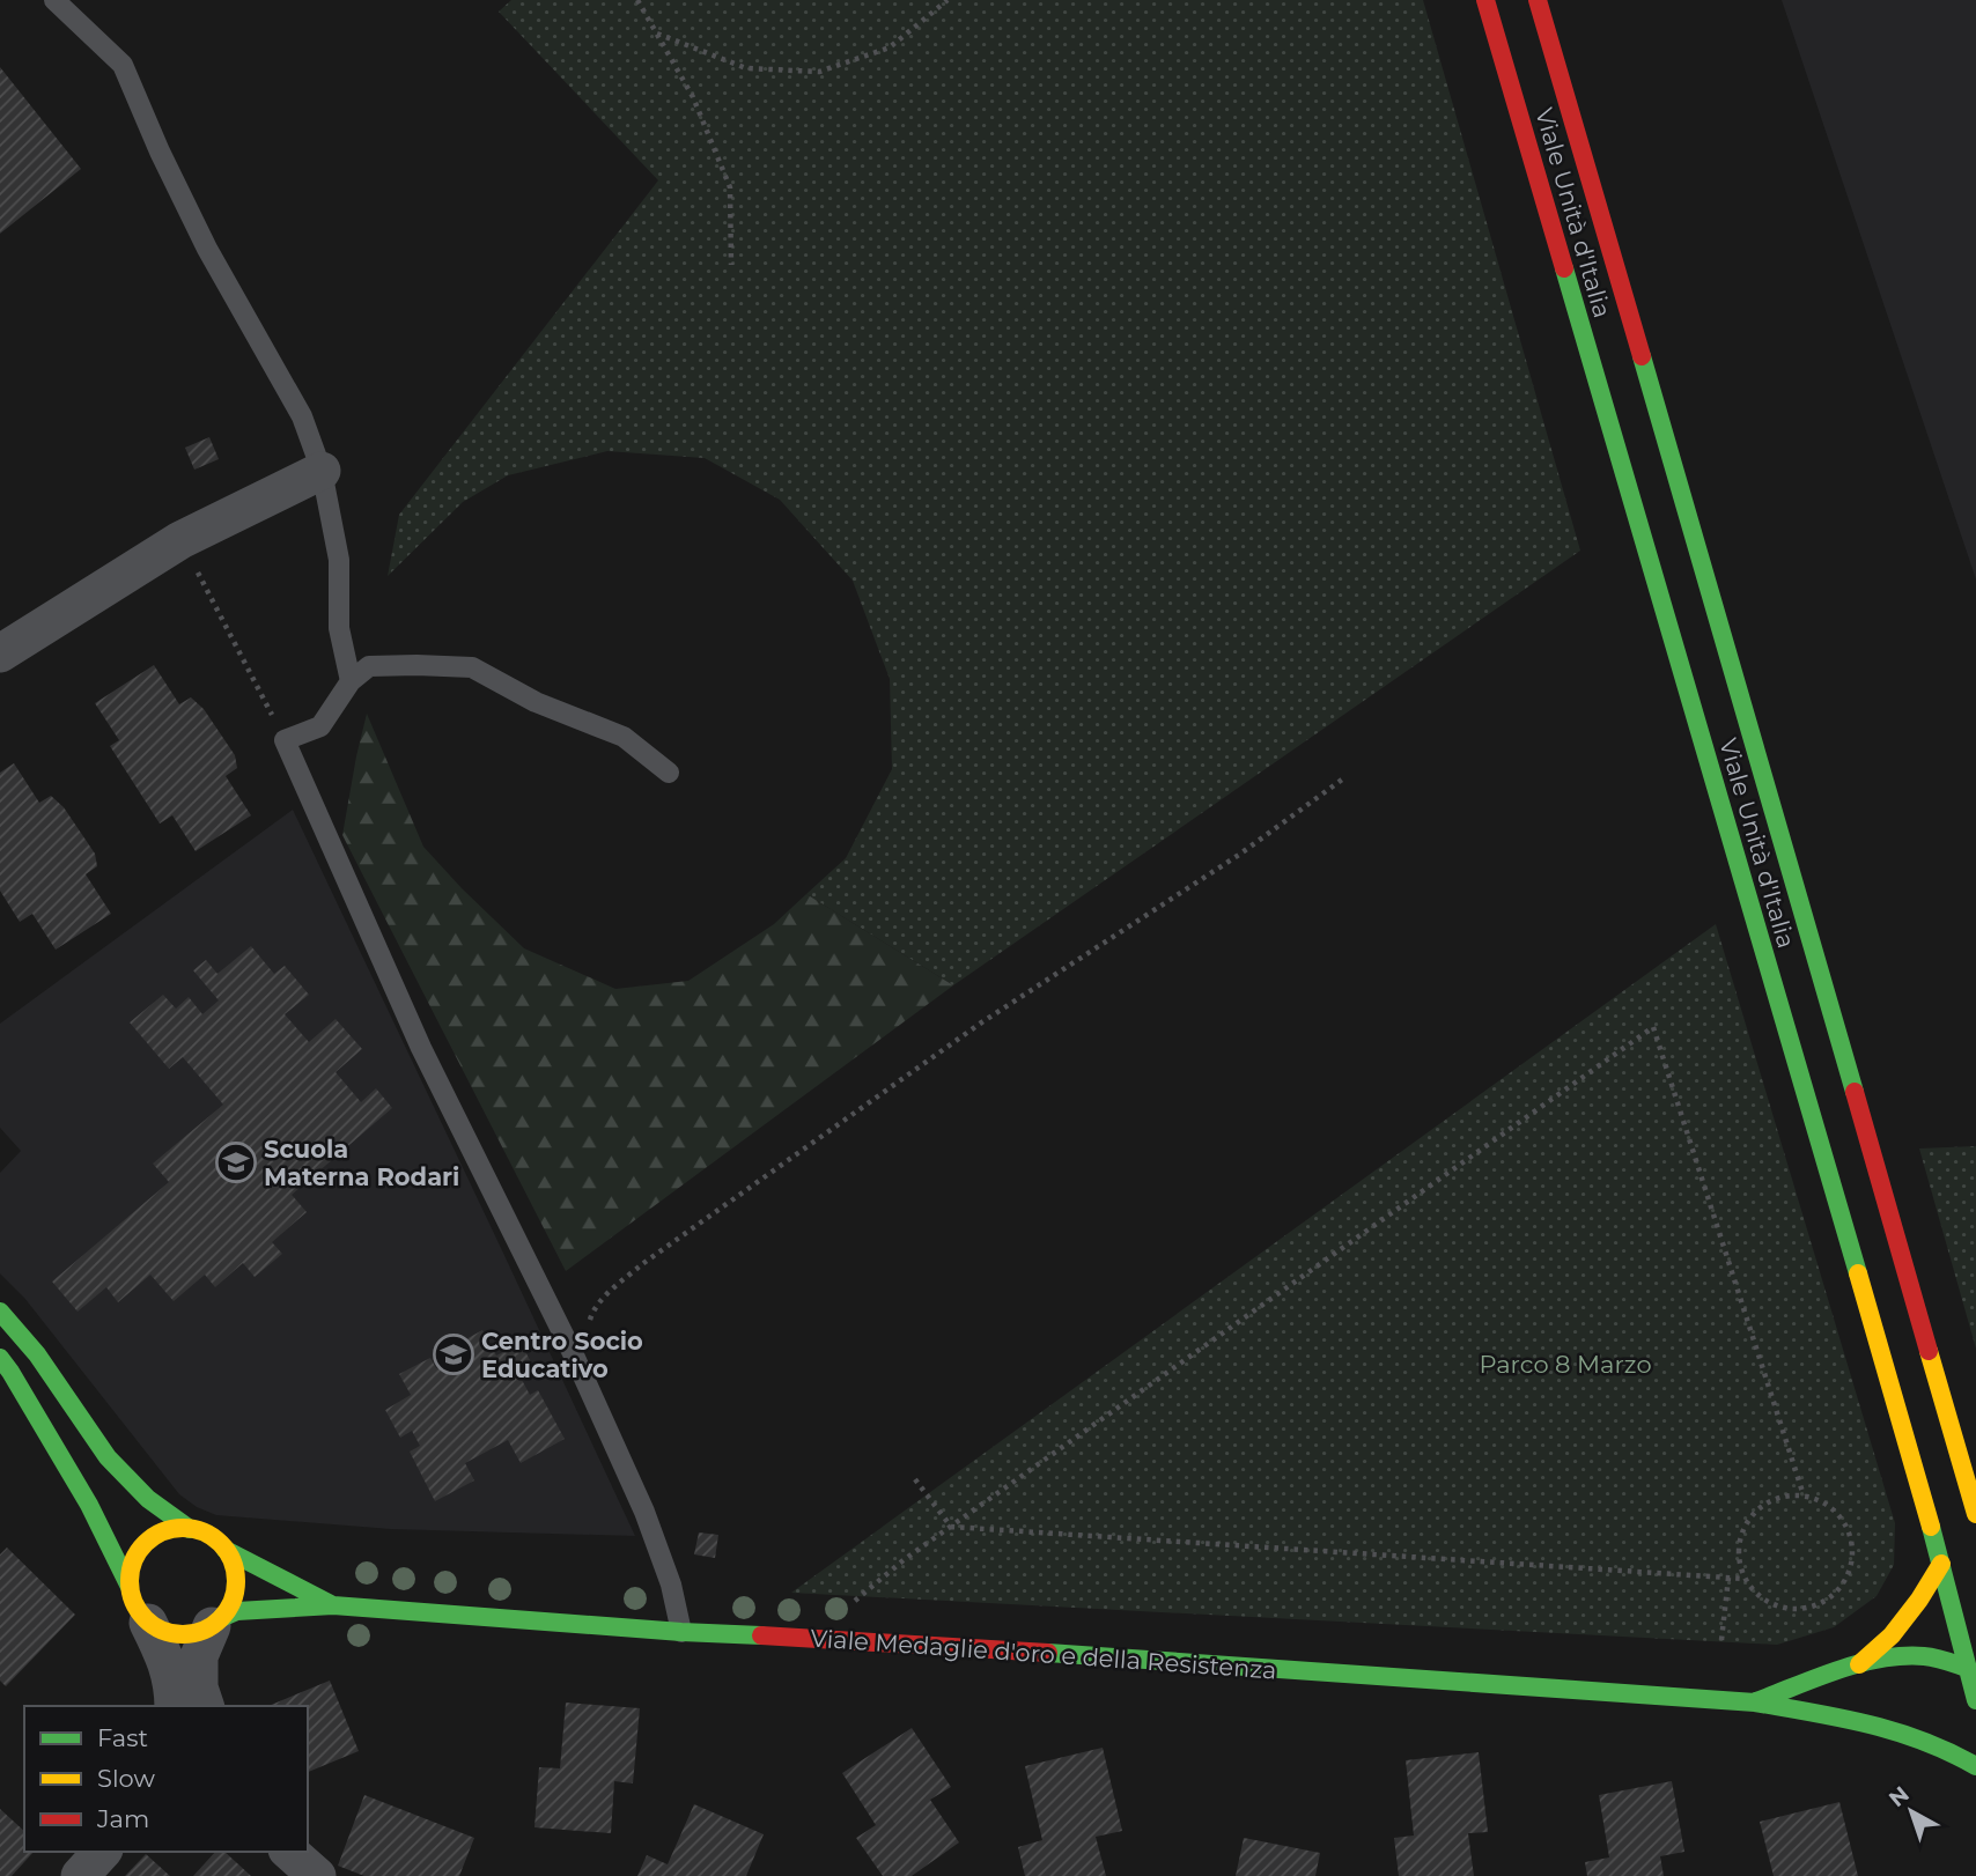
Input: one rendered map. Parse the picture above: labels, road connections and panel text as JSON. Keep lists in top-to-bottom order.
{
  "streets": {
    "main road": ["Viale Unità d'Italia", "Viale Medaglie d'oro e della Resistenza"]
  },
  "parks": ["Parco 8 Marzo"],
  "places": {
    "school or university": ["Scuola Materna Rodari", "Centro Socio Educativo"]
  },
  "legend": ["Fast", "Slow", "Jam"],
  "north": "top left"
}
